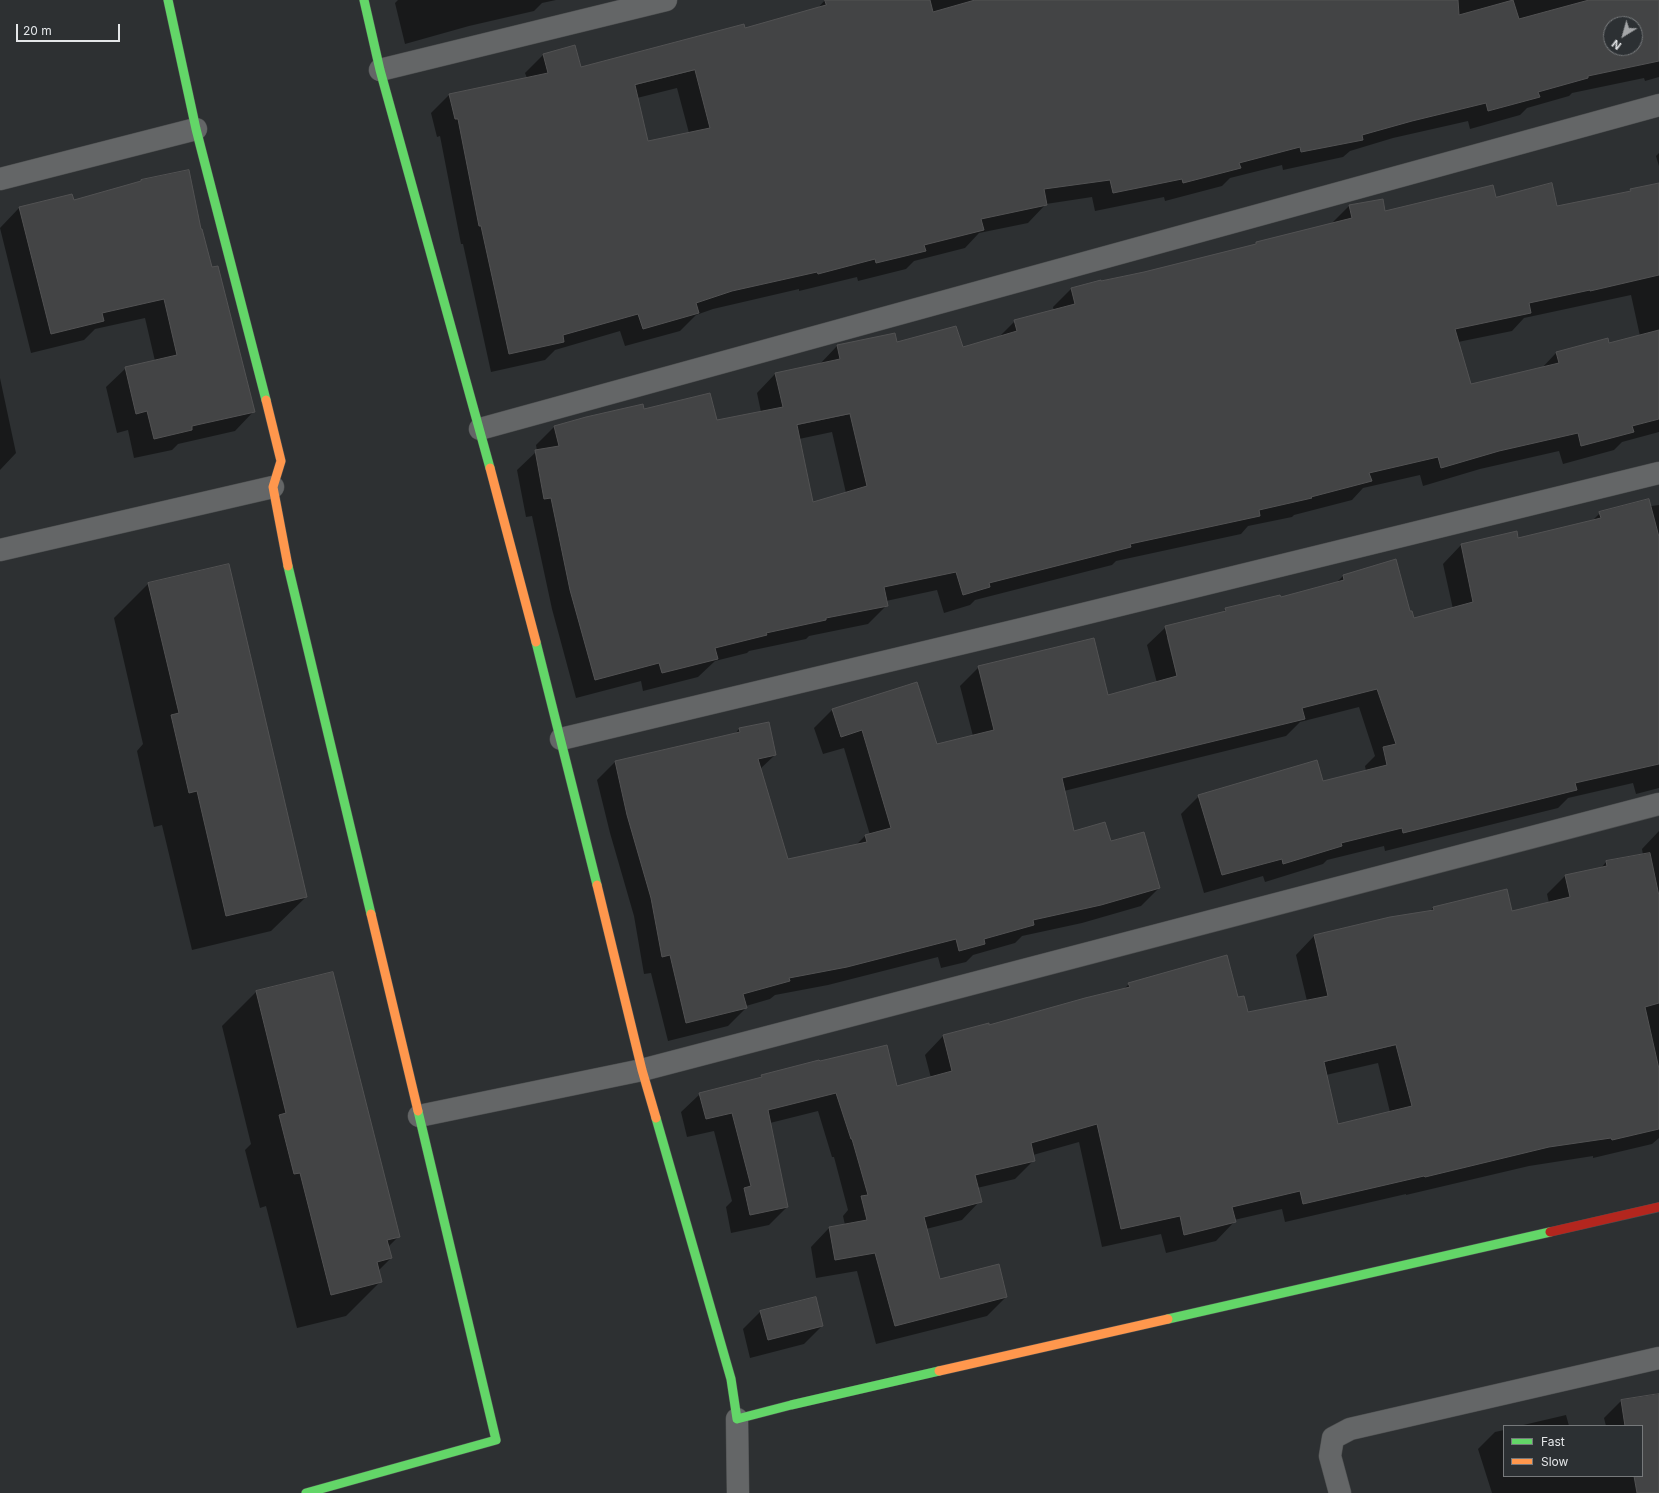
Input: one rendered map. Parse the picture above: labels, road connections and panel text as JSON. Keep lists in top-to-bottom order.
{
  "legend": ["Fast", "Slow"],
  "scale_bar": "20 m",
  "north": "bottom left"
}
